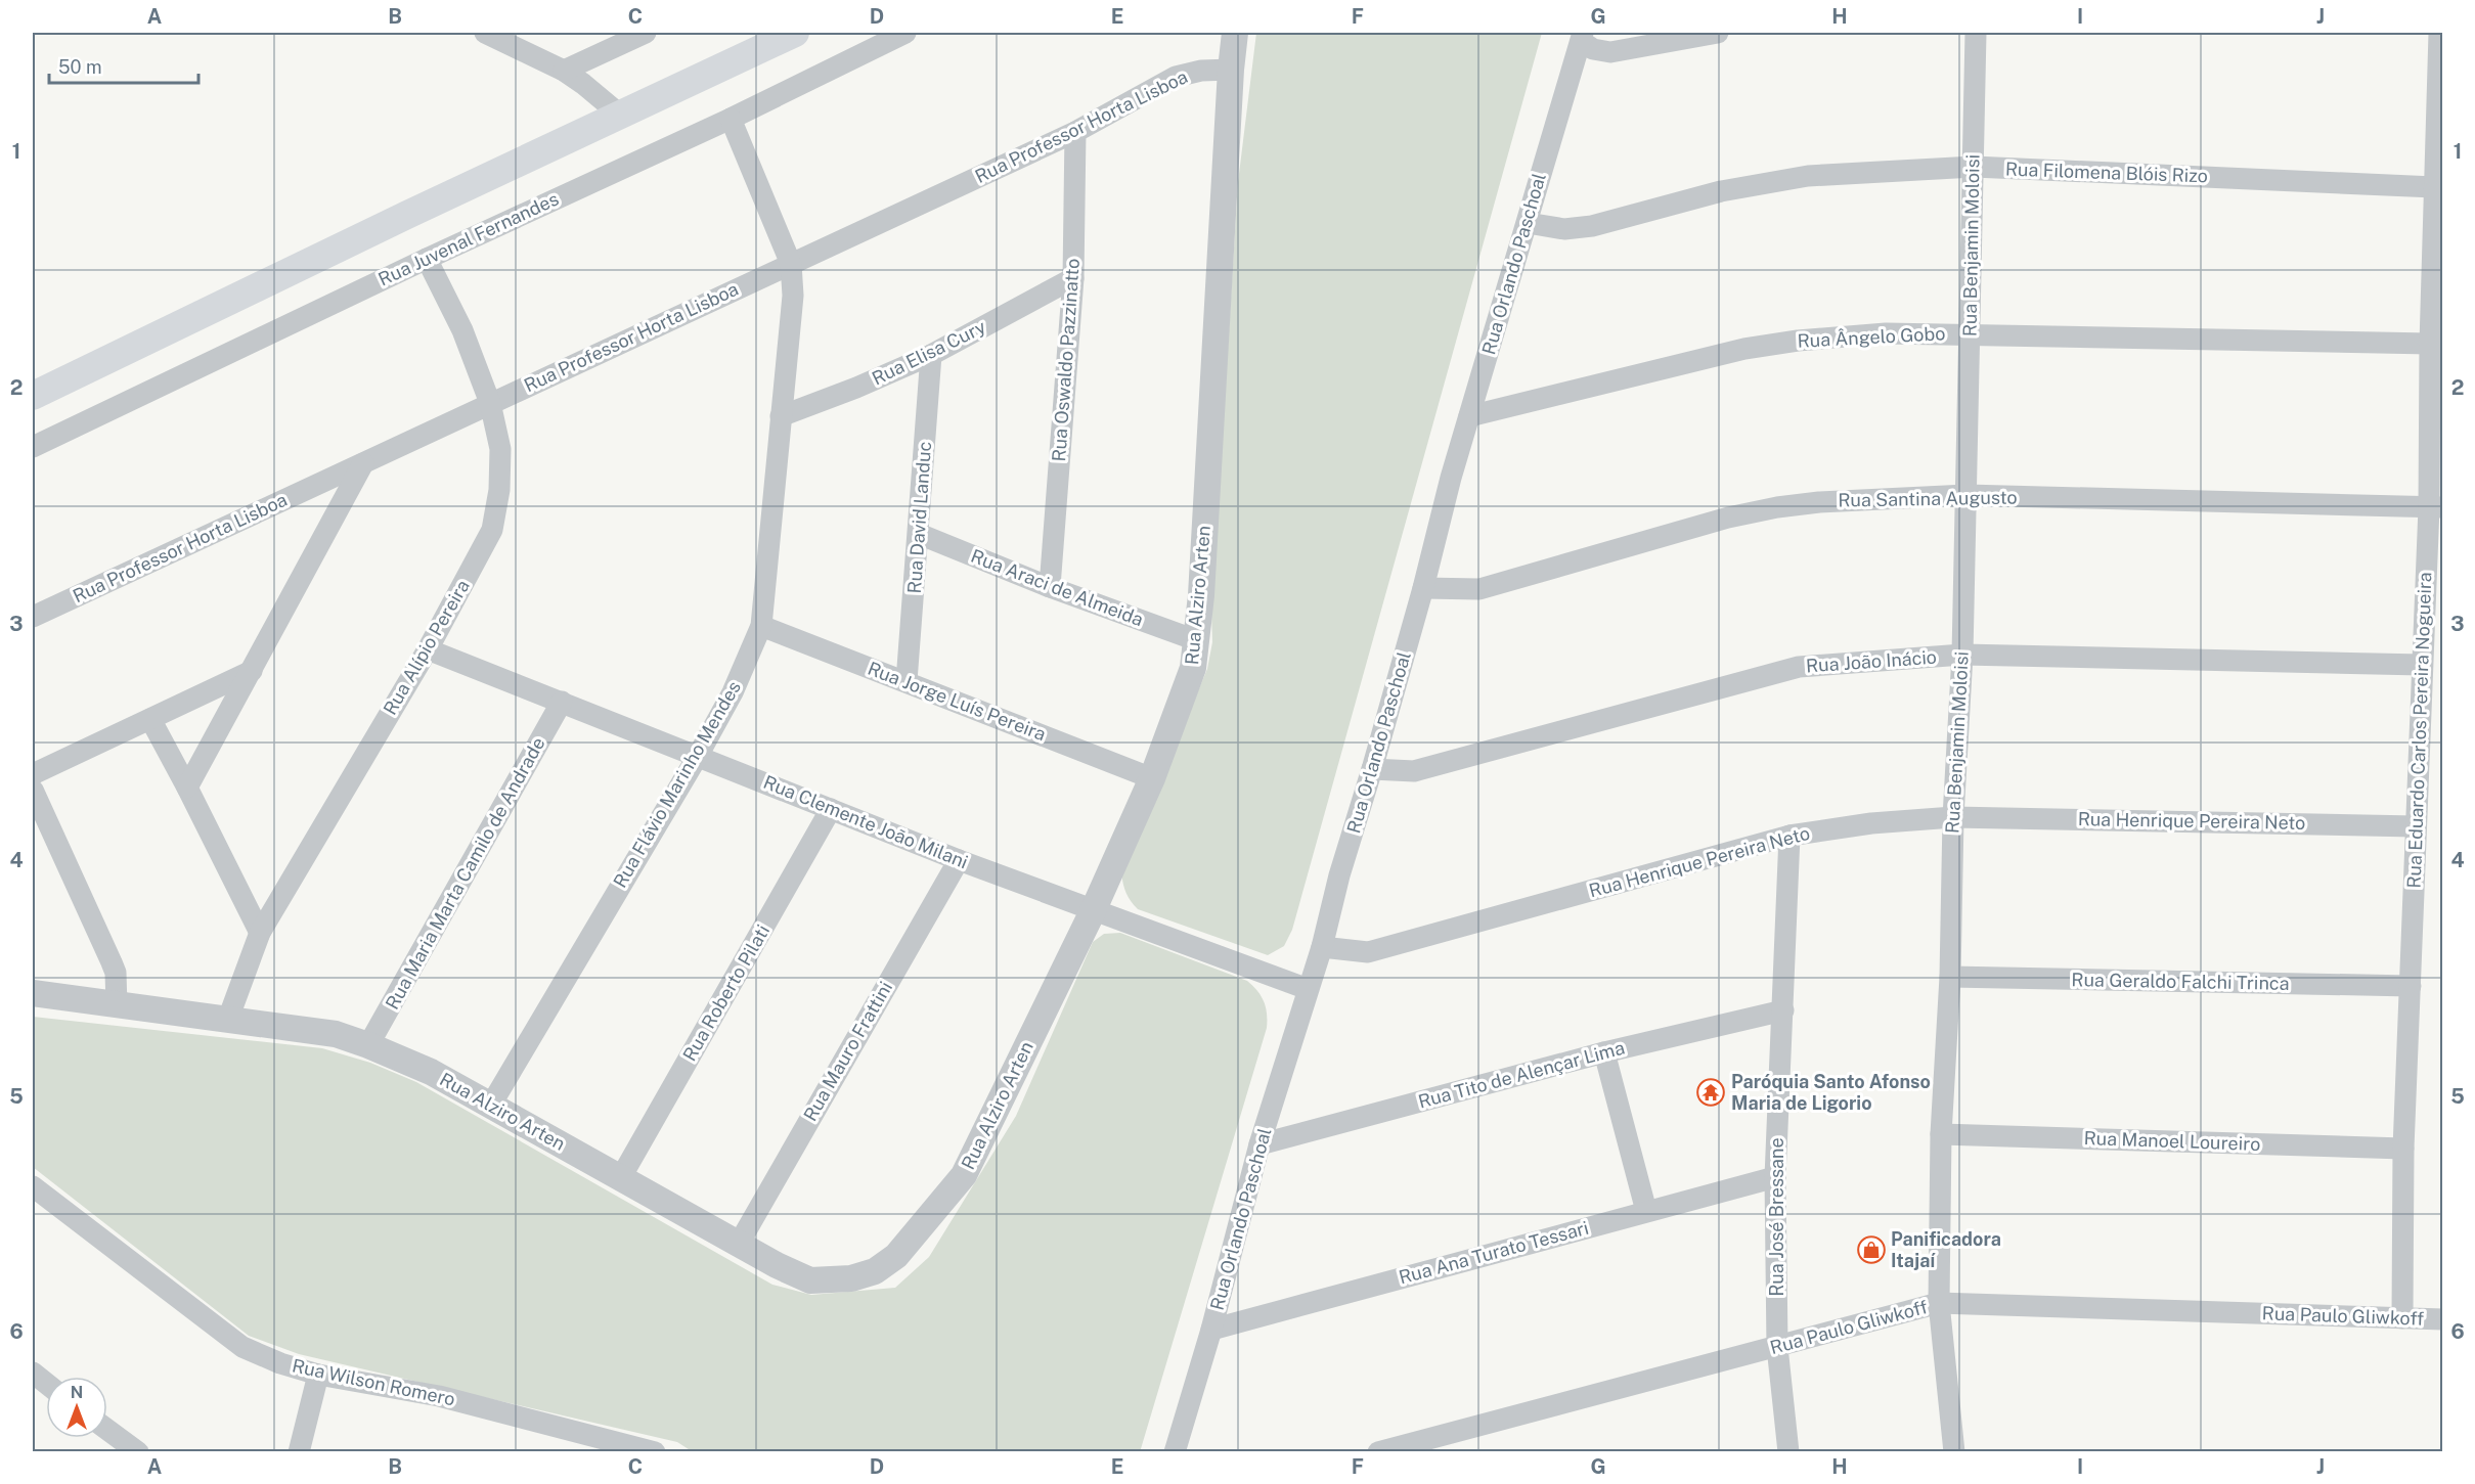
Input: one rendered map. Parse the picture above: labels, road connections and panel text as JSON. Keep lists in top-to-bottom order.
{
  "streets": {
    "street": [
      "Rua Professor Horta Lisboa",
      "Rua Filomena Blóis Rizo",
      "Rua Juvenal Fernandes",
      "Rua Benjamin Moloisi",
      "Rua Orlando Paschoal",
      "Rua Ângelo Gobo",
      "Rua Elisa Cury",
      "Rua Oswaldo Pazzinatto",
      "Rua Santina Augusto",
      "Rua David Landuc",
      "Rua Araci de Almeida",
      "Rua Alziro Arten",
      "Rua Alípio Pereira",
      "Rua João Inácio",
      "Rua Jorge Luís Pereira",
      "Rua Eduardo Carlos Pereira Nogueira",
      "Rua Flávio Marinho Mendes",
      "Rua Henrique Pereira Neto",
      "Rua Clemente João Milani",
      "Rua Maria Marta Camilo de Andrade",
      "Rua Geraldo Falchi Trinca",
      "Rua Roberto Pilati",
      "Rua Mauro Frattini",
      "Rua Tito de Alençar Lima",
      "Rua Manoel Loureiro",
      "Rua José Bressane",
      "Rua Ana Turato Tessari",
      "Rua Paulo Gliwkoff",
      "Rua Wilson Romero"
    ]
  },
  "crossings": [
    ["Rua Professor Horta Lisboa", "Rua Oswaldo Pazzinatto"],
    ["Rua Professor Horta Lisboa", "Rua Alziro Arten"],
    ["Rua Professor Horta Lisboa", "Rua Alípio Pereira"],
    ["Rua Professor Horta Lisboa", "Rua Flávio Marinho Mendes"],
    ["Rua Filomena Blóis Rizo", "Rua Benjamin Moloisi"],
    ["Rua Filomena Blóis Rizo", "Rua Orlando Paschoal"],
    ["Rua Filomena Blóis Rizo", "Rua Eduardo Carlos Pereira Nogueira"],
    ["Rua Juvenal Fernandes", "Rua Alípio Pereira"],
    ["Rua Juvenal Fernandes", "Rua Flávio Marinho Mendes"],
    ["Rua Benjamin Moloisi", "Rua Ângelo Gobo"],
    ["Rua Benjamin Moloisi", "Rua Santina Augusto"],
    ["Rua Benjamin Moloisi", "Rua João Inácio"],
    ["Rua Benjamin Moloisi", "Rua Henrique Pereira Neto"],
    ["Rua Benjamin Moloisi", "Rua Geraldo Falchi Trinca"],
    ["Rua Benjamin Moloisi", "Rua Manoel Loureiro"],
    ["Rua Benjamin Moloisi", "Rua Paulo Gliwkoff"],
    ["Rua Orlando Paschoal", "Rua Ângelo Gobo"],
    ["Rua Orlando Paschoal", "Rua Santina Augusto"],
    ["Rua Orlando Paschoal", "Rua João Inácio"],
    ["Rua Orlando Paschoal", "Rua Henrique Pereira Neto"],
    ["Rua Orlando Paschoal", "Rua Clemente João Milani"],
    ["Rua Orlando Paschoal", "Rua Tito de Alençar Lima"],
    ["Rua Orlando Paschoal", "Rua Ana Turato Tessari"],
    ["Rua Ângelo Gobo", "Rua Eduardo Carlos Pereira Nogueira"],
    ["Rua Elisa Cury", "Rua Oswaldo Pazzinatto"],
    ["Rua Elisa Cury", "Rua David Landuc"],
    ["Rua Elisa Cury", "Rua Flávio Marinho Mendes"],
    ["Rua Oswaldo Pazzinatto", "Rua Araci de Almeida"],
    ["Rua Santina Augusto", "Rua Eduardo Carlos Pereira Nogueira"],
    ["Rua David Landuc", "Rua Araci de Almeida"],
    ["Rua David Landuc", "Rua Jorge Luís Pereira"],
    ["Rua Araci de Almeida", "Rua Alziro Arten"],
    ["Rua Alziro Arten", "Rua Alípio Pereira"],
    ["Rua Alziro Arten", "Rua Jorge Luís Pereira"],
    ["Rua Alziro Arten", "Rua Flávio Marinho Mendes"],
    ["Rua Alziro Arten", "Rua Clemente João Milani"],
    ["Rua Alziro Arten", "Rua Maria Marta Camilo de Andrade"],
    ["Rua Alziro Arten", "Rua Roberto Pilati"],
    ["Rua Alziro Arten", "Rua Mauro Frattini"],
    ["Rua Alípio Pereira", "Rua Clemente João Milani"],
    ["Rua João Inácio", "Rua Eduardo Carlos Pereira Nogueira"],
    ["Rua Jorge Luís Pereira", "Rua Flávio Marinho Mendes"],
    ["Rua Eduardo Carlos Pereira Nogueira", "Rua Henrique Pereira Neto"],
    ["Rua Eduardo Carlos Pereira Nogueira", "Rua Geraldo Falchi Trinca"],
    ["Rua Eduardo Carlos Pereira Nogueira", "Rua Manoel Loureiro"],
    ["Rua Eduardo Carlos Pereira Nogueira", "Rua Paulo Gliwkoff"],
    ["Rua Flávio Marinho Mendes", "Rua Clemente João Milani"],
    ["Rua Henrique Pereira Neto", "Rua José Bressane"],
    ["Rua Clemente João Milani", "Rua Maria Marta Camilo de Andrade"],
    ["Rua Clemente João Milani", "Rua Roberto Pilati"],
    ["Rua Clemente João Milani", "Rua Mauro Frattini"],
    ["Rua Tito de Alençar Lima", "Rua José Bressane"],
    ["Rua José Bressane", "Rua Ana Turato Tessari"],
    ["Rua José Bressane", "Rua Paulo Gliwkoff"]
  ],
  "places": {
    "temple": ["Paróquia Santo Afonso Maria de Ligorio"],
    "shop": ["Panificadora Itajaí"]
  },
  "scale_bar": "50 m",
  "north": "top",
  "grid": {
    "columns": [
      "A",
      "B",
      "C",
      "D",
      "E",
      "F",
      "G",
      "H",
      "I",
      "J"
    ],
    "rows": [
      "1",
      "2",
      "3",
      "4",
      "5",
      "6"
    ]
  }
}
